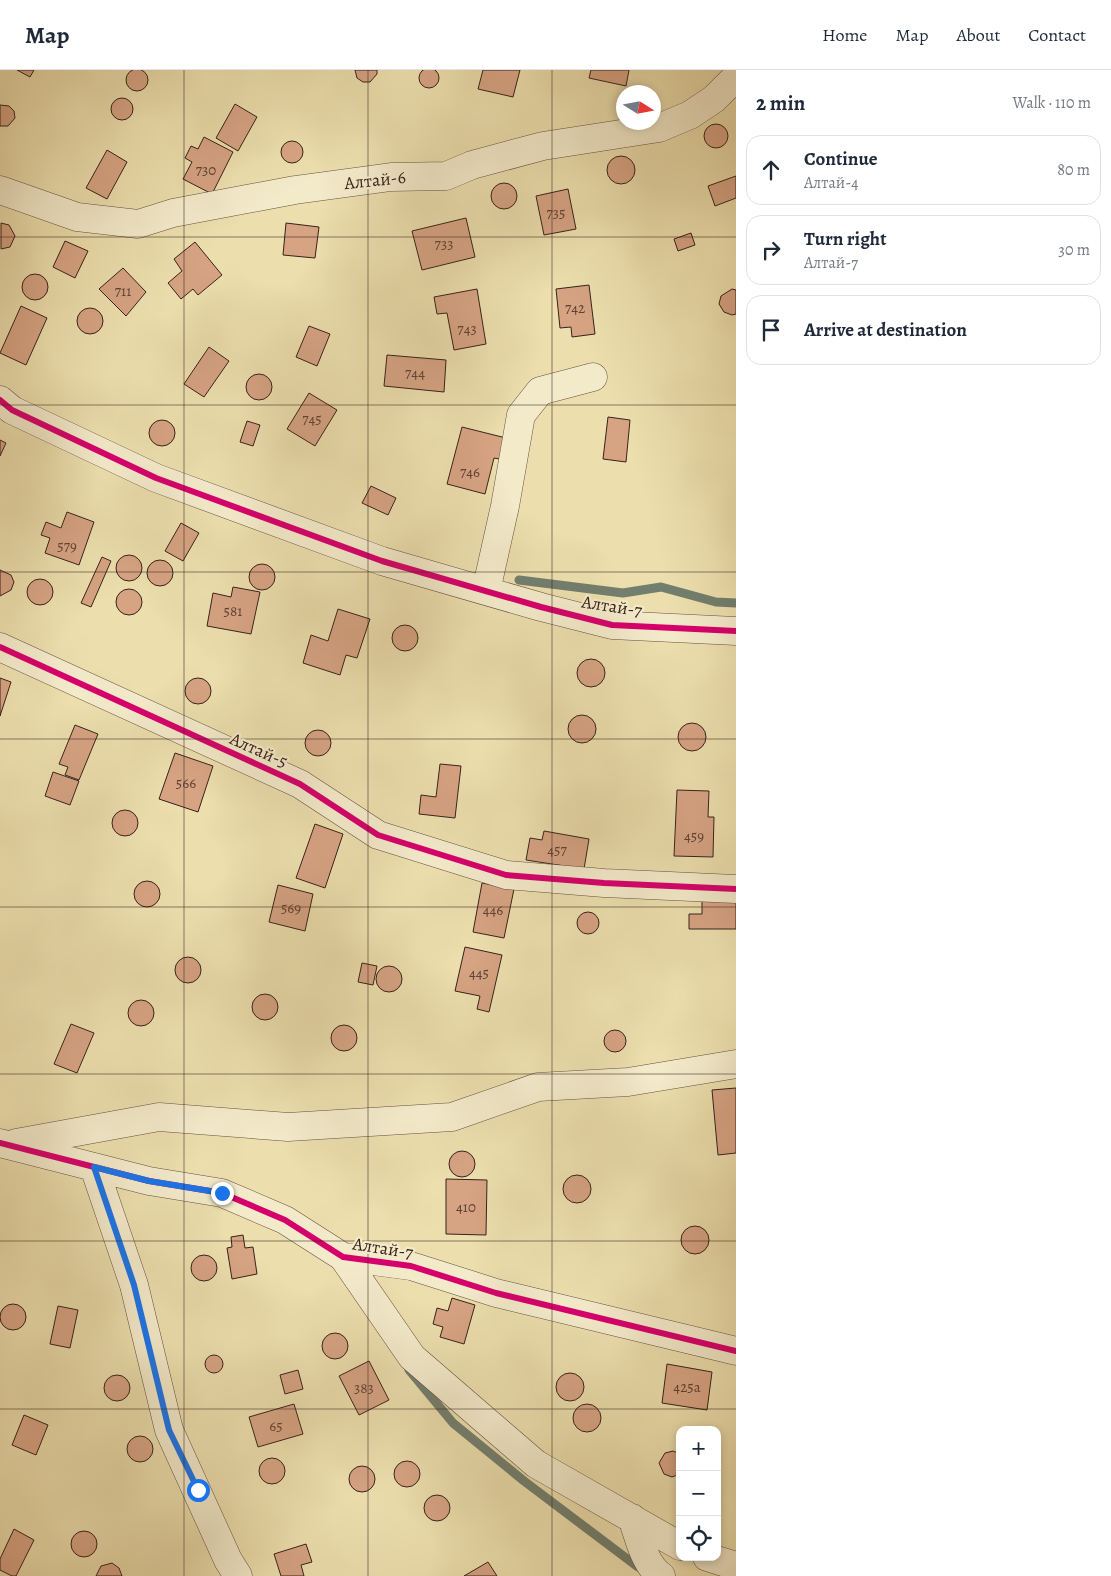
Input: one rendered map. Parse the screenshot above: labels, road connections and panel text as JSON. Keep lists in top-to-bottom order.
{
  "streets": {
    "street": ["Алтай-6", "Алтай-7", "Алтай-5"]
  },
  "house_numbers": [
    "730",
    "735",
    "733",
    "711",
    "742",
    "743",
    "744",
    "745",
    "746",
    "579",
    "581",
    "566",
    "459",
    "457",
    "569",
    "446",
    "445",
    "410",
    "425а",
    "383",
    "65"
  ],
  "north": "right",
  "page": {
    "header": "Map",
    "nav": [
      "Home",
      "Map",
      "About",
      "Contact"
    ],
    "heading": ["2 min", "Walk · 110 m"],
    "list": [
      ["Continue", "Алтай-4", "80 m"],
      ["Turn right", "Алтай-7", "30 m"],
      "Arrive at destination"
    ],
    "map_buttons": ["+", "−"]
  }
}
